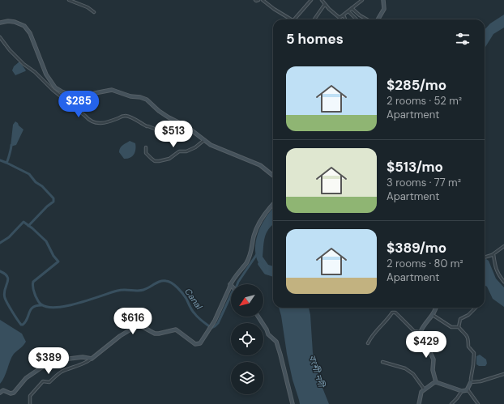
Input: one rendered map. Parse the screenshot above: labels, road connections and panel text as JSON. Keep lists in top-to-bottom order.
{
  "water": ["Canal", "বংশী নদী"],
  "north": "bottom left",
  "page": {
    "heading": "5 homes",
    "list": [
      {
        "name": "$285/mo",
        "note": "2 rooms · 52 m² · Apartment"
      },
      {
        "name": "$513/mo",
        "note": "3 rooms · 77 m² · Apartment"
      },
      {
        "name": "$389/mo",
        "note": "2 rooms · 80 m² · Apartment"
      }
    ],
    "price": [
      "$285",
      "$513",
      "$616",
      "$429",
      "$389"
    ]
  }
}
